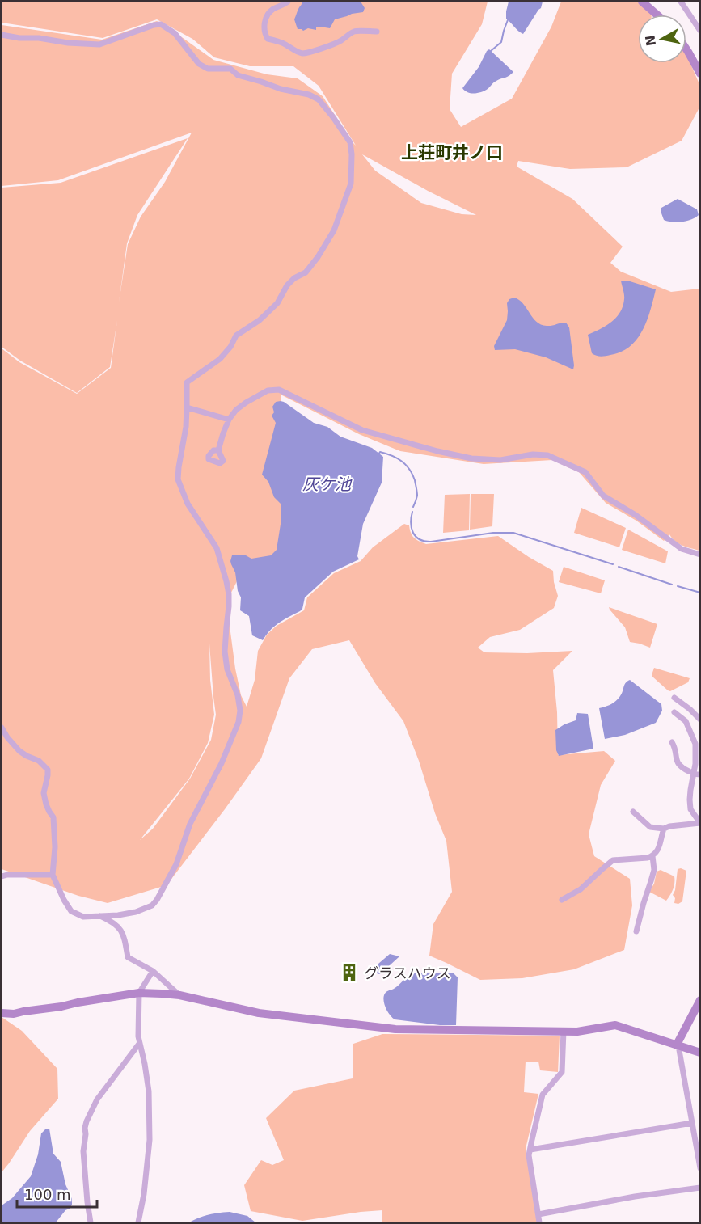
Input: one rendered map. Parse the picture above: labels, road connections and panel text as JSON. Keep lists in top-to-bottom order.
{
  "districts": ["上荘町井ノ口"],
  "water": ["灰ケ池"],
  "places": {
    "building": ["グラスハウス"]
  },
  "scale_bar": "100 m",
  "north": "left"
}
